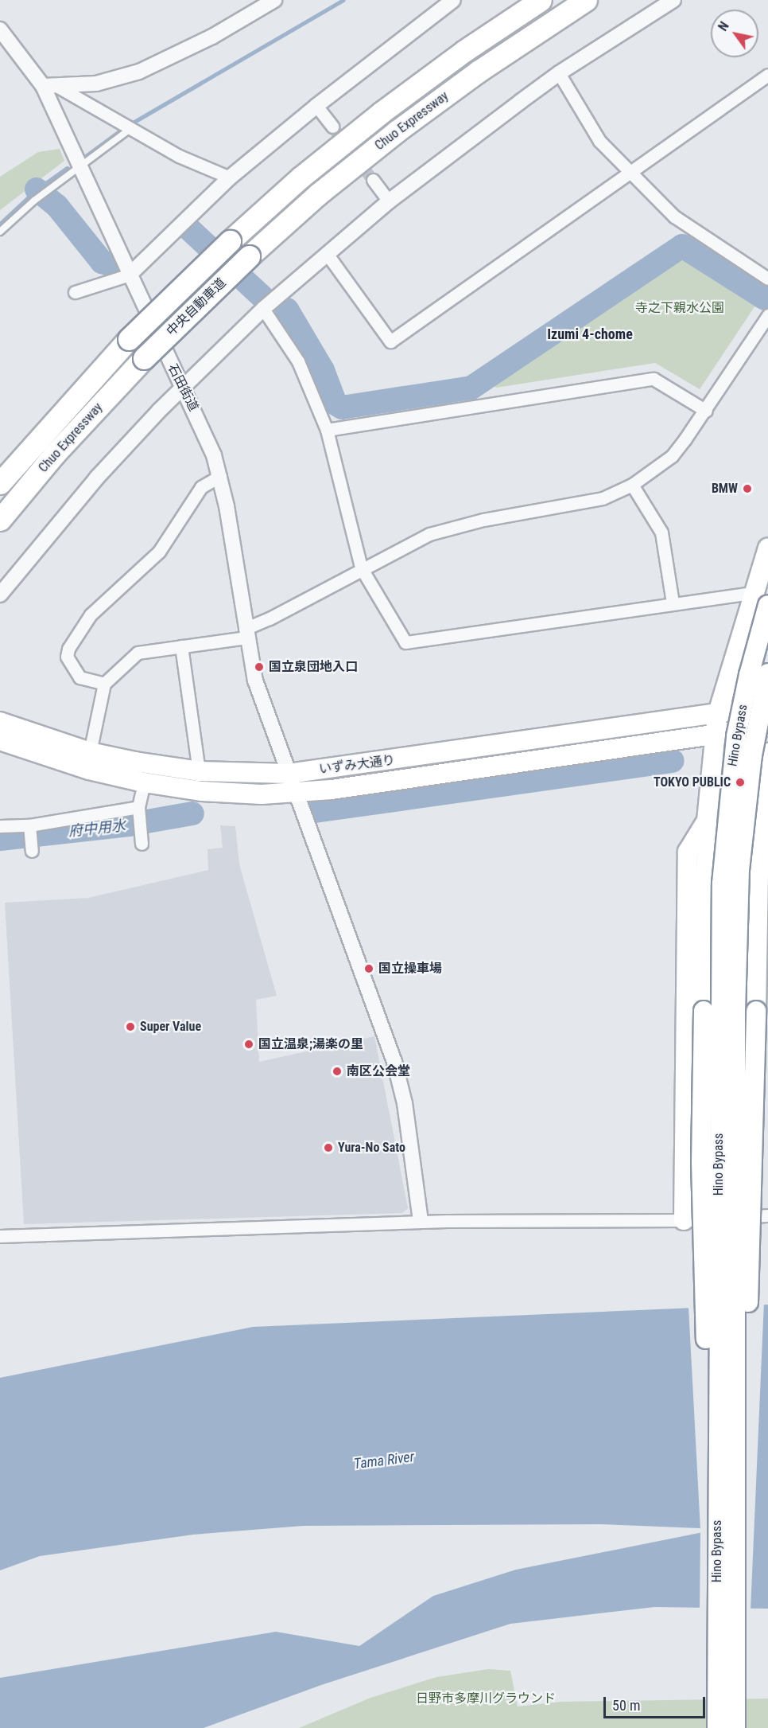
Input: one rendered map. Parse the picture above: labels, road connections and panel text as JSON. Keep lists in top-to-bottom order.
{
  "streets": {
    "highway": ["Chuo Expressway", "中央自動車道"],
    "main road": ["Hino Bypass", "いずみ大通り"],
    "street": ["石田街道"]
  },
  "crossings": [
    ["Chuo Expressway", "中央自動車道"],
    ["石田街道", "いずみ大通り"]
  ],
  "districts": ["Izumi 4-chome"],
  "water": ["府中用水", "Tama River"],
  "parks": ["寺之下親水公園", "日野市多摩川グラウンド"],
  "places": [
    "BMW",
    "国立泉団地入口",
    "TOKYO PUBLIC",
    "国立操車場",
    "Super Value",
    "国立温泉;湯楽の里",
    "南区公会堂",
    "Yura-No Sato"
  ],
  "scale_bar": "50 m",
  "north": "top left"
}
